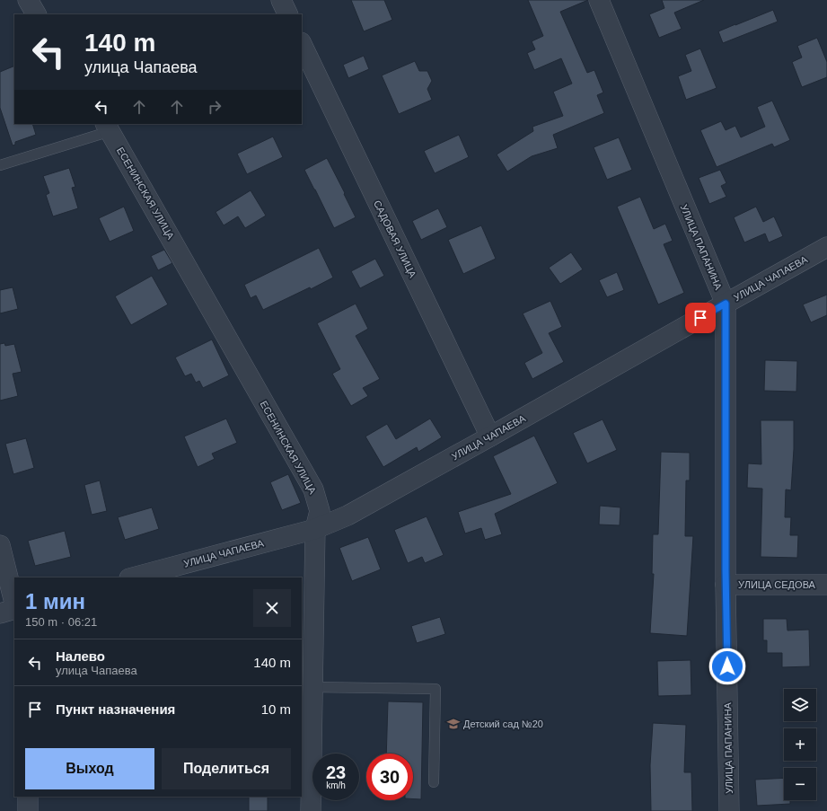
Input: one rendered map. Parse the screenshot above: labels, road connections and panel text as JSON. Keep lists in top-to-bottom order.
{
  "streets": {
    "street": [
      "ЕСЕНИНСКАЯ УЛИЦА",
      "САДОВАЯ УЛИЦА",
      "УЛИЦА ПАПАНИНА",
      "УЛИЦА ЧАПАЕВА",
      "УЛИЦА СЕДОВА"
    ]
  },
  "crossings": [
    ["ЕСЕНИНСКАЯ УЛИЦА", "УЛИЦА ЧАПАЕВА"],
    ["САДОВАЯ УЛИЦА", "УЛИЦА ЧАПАЕВА"],
    ["УЛИЦА ПАПАНИНА", "УЛИЦА ЧАПАЕВА"],
    ["УЛИЦА ПАПАНИНА", "УЛИЦА СЕДОВА"]
  ],
  "places": {
    "school or university": ["Детский сад №20"]
  },
  "page": {
    "turn": ["140 m", "улица Чапаева"],
    "heading": ["1 мин", "150 m · 06:21"],
    "list": [
      {
        "name": "Налево",
        "note": "улица Чапаева",
        "value": "140 m"
      },
      {
        "name": "Пункт назначения",
        "value": "10 m"
      }
    ],
    "map_buttons": ["+", "−"],
    "buttons": ["Выход", "Поделиться"],
    "speed": "23 km/h",
    "limit": "30"
  }
}
